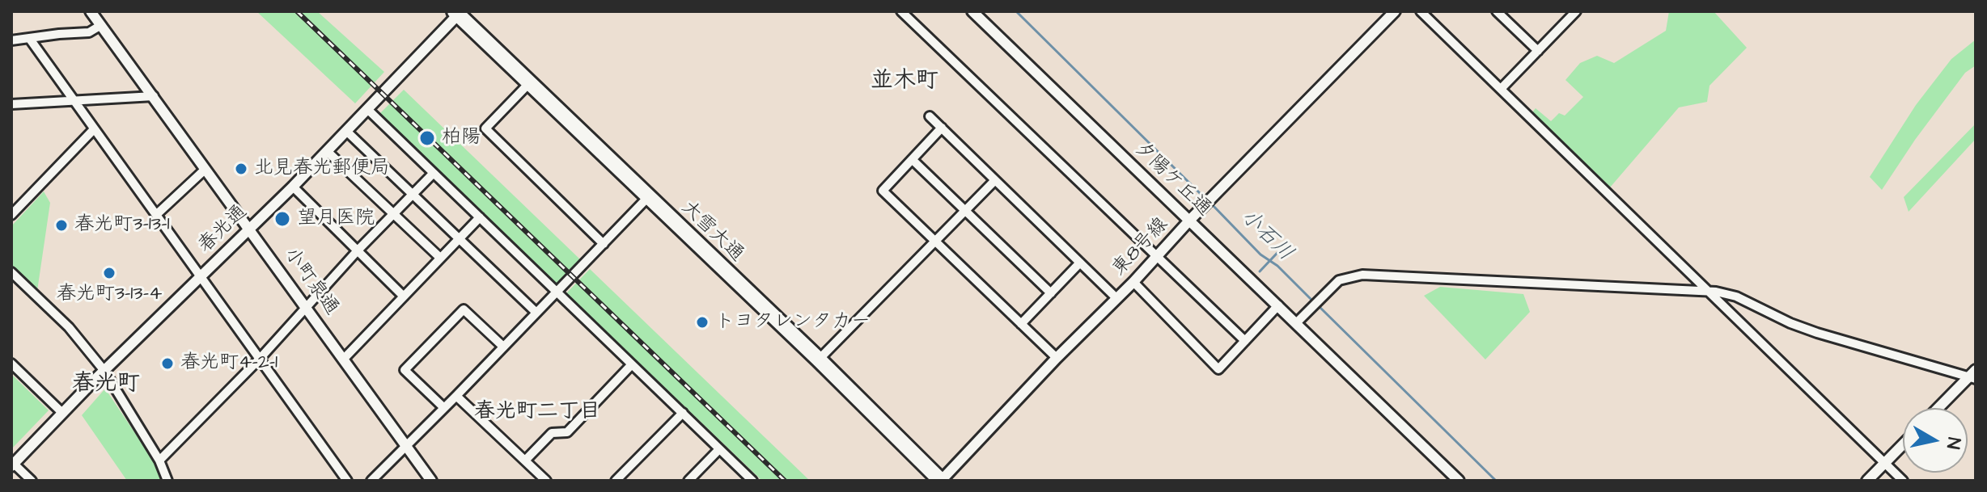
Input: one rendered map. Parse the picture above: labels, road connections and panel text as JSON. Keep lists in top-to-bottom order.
{
  "streets": {
    "highway": ["大雪大通"],
    "street": [
      "夕陽ケ丘通",
      "春光通",
      "東8号線",
      "小町泉通"
    ]
  },
  "crossings": [
    ["夕陽ケ丘通", "東8号線"],
    ["春光通", "大雪大通"],
    ["春光通", "小町泉通"],
    ["大雪大通", "東8号線"]
  ],
  "districts": ["並木町", "春光町", "春光町二丁目"],
  "water": ["小石川"],
  "places": [
    "柏陽",
    "北見春光郵便局",
    "望月医院",
    "春光町3-13-1",
    "春光町3-13-4",
    "トヨタレンタカー",
    "春光町4-2-1"
  ],
  "north": "right"
}
